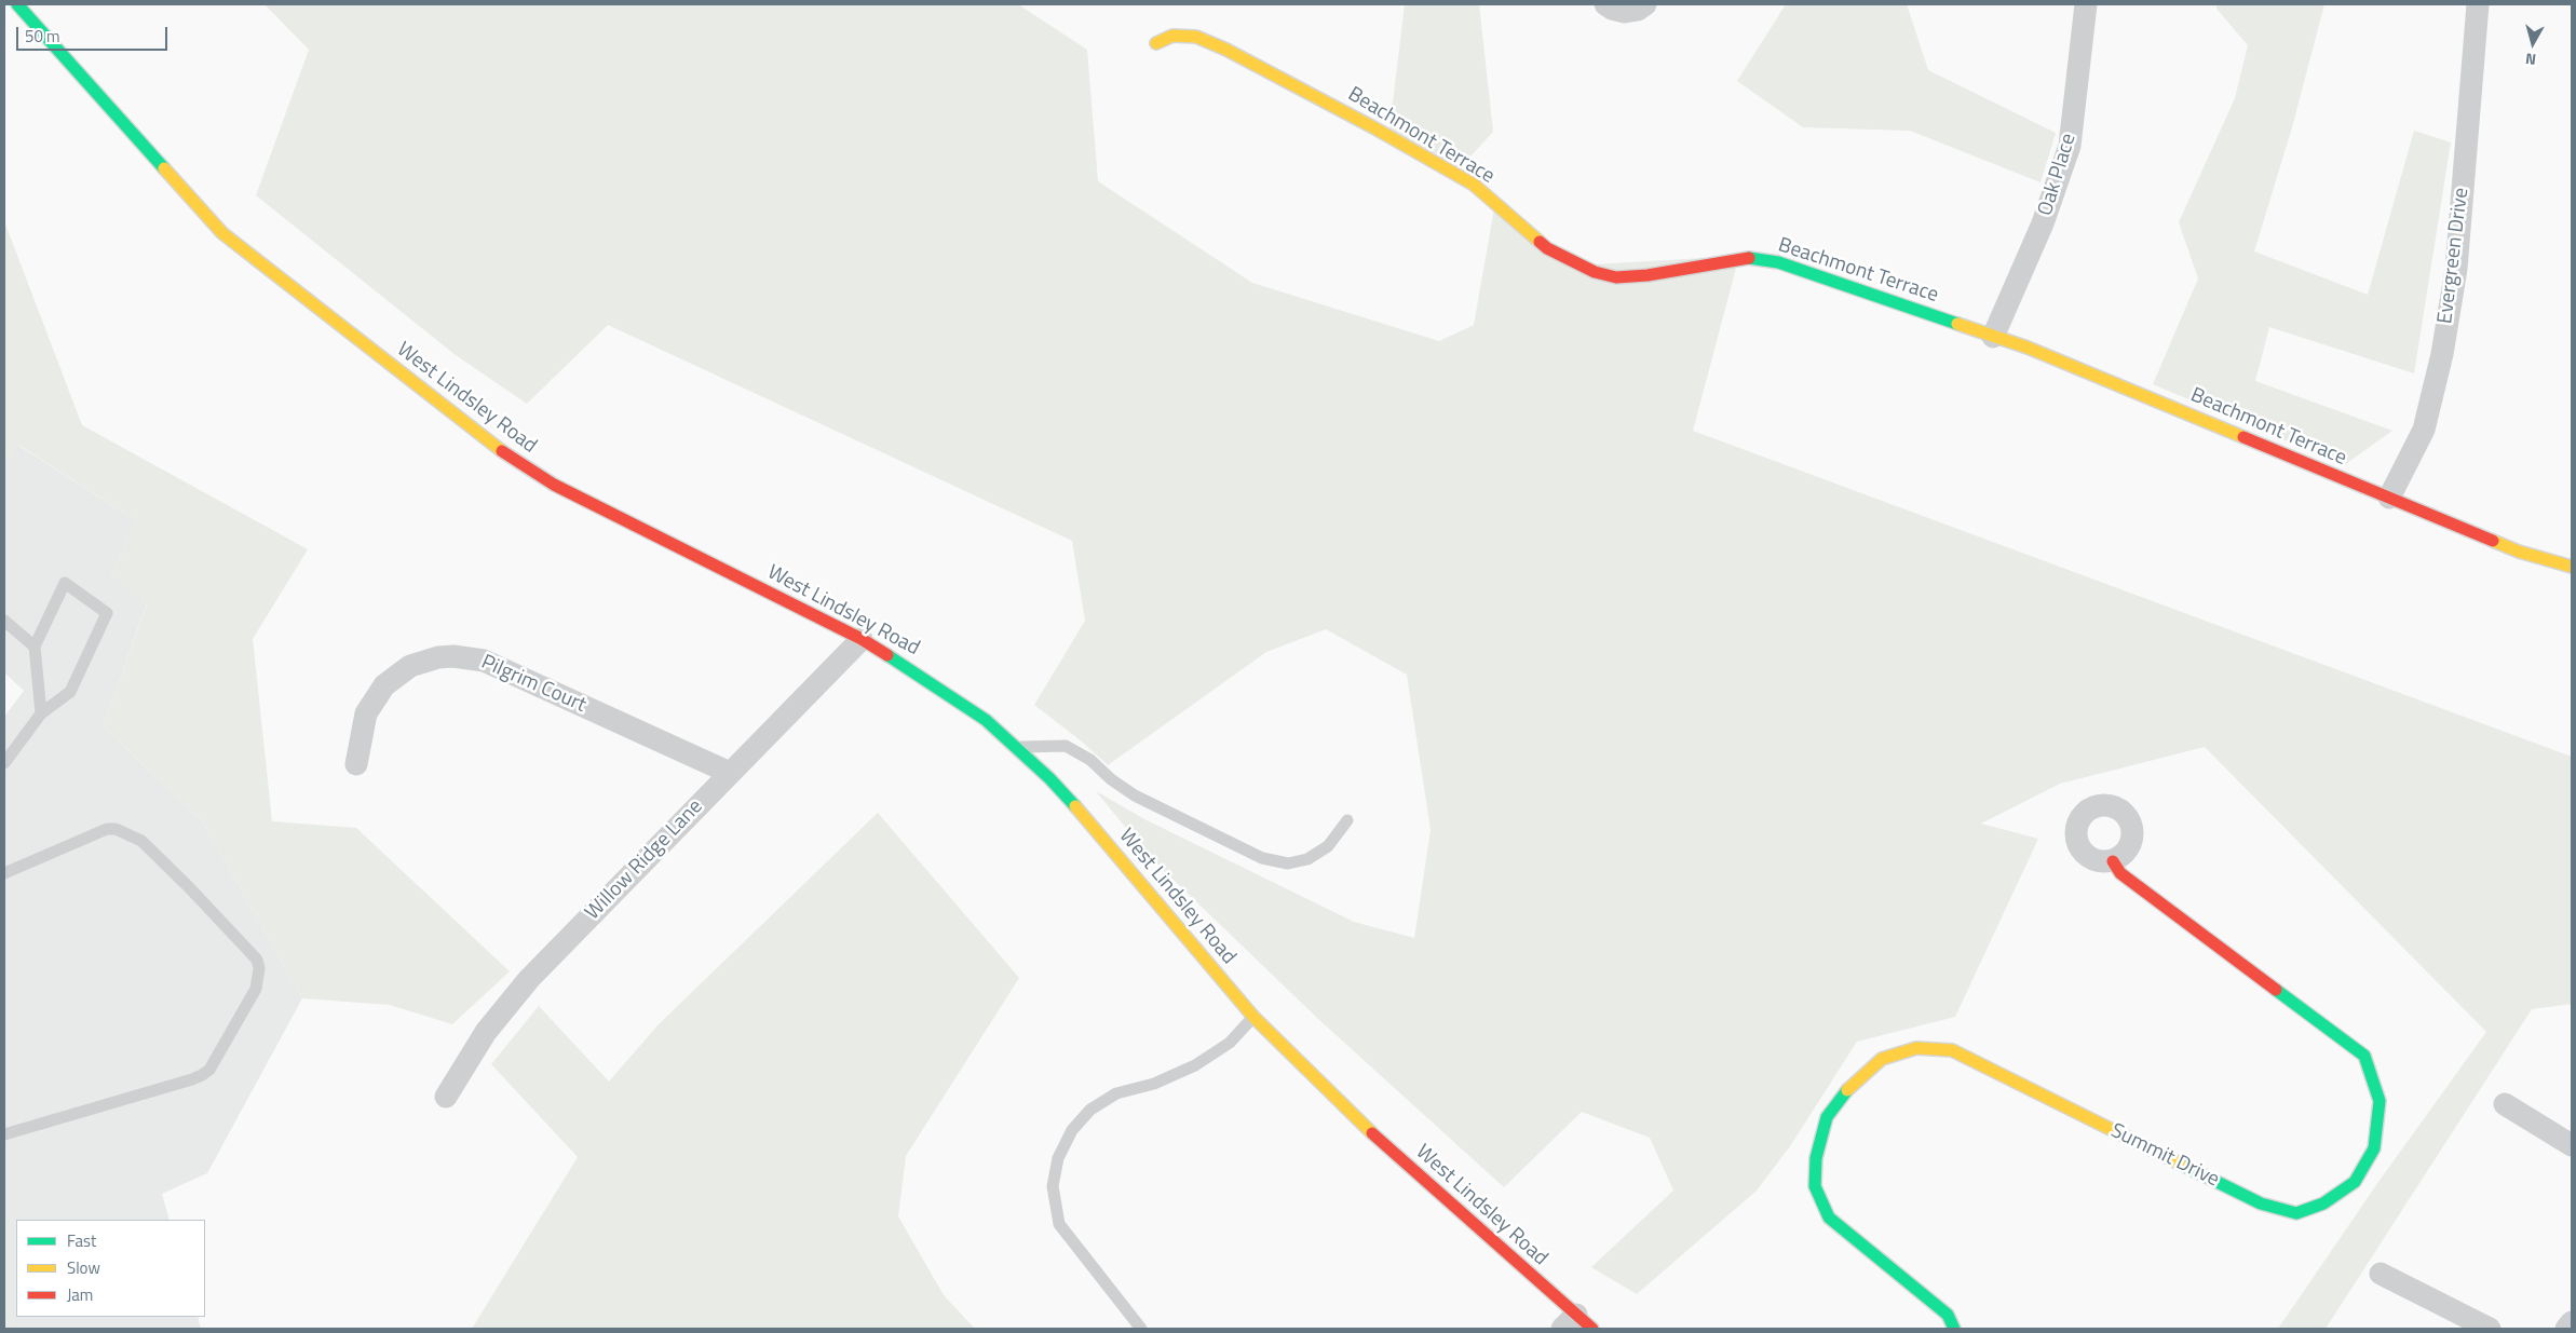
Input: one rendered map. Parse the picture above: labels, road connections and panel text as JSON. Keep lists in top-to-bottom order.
{
  "streets": {
    "street": [
      "Beachmont Terrace",
      "Oak Place",
      "Evergreen Drive",
      "West Lindsley Road",
      "Pilgrim Court",
      "Willow Ridge Lane",
      "Summit Drive"
    ]
  },
  "crossings": [
    ["Beachmont Terrace", "Oak Place"],
    ["Beachmont Terrace", "Evergreen Drive"],
    ["West Lindsley Road", "Willow Ridge Lane"],
    ["Pilgrim Court", "Willow Ridge Lane"]
  ],
  "legend": ["Fast", "Slow", "Jam"],
  "scale_bar": "50 m",
  "north": "bottom"
}
